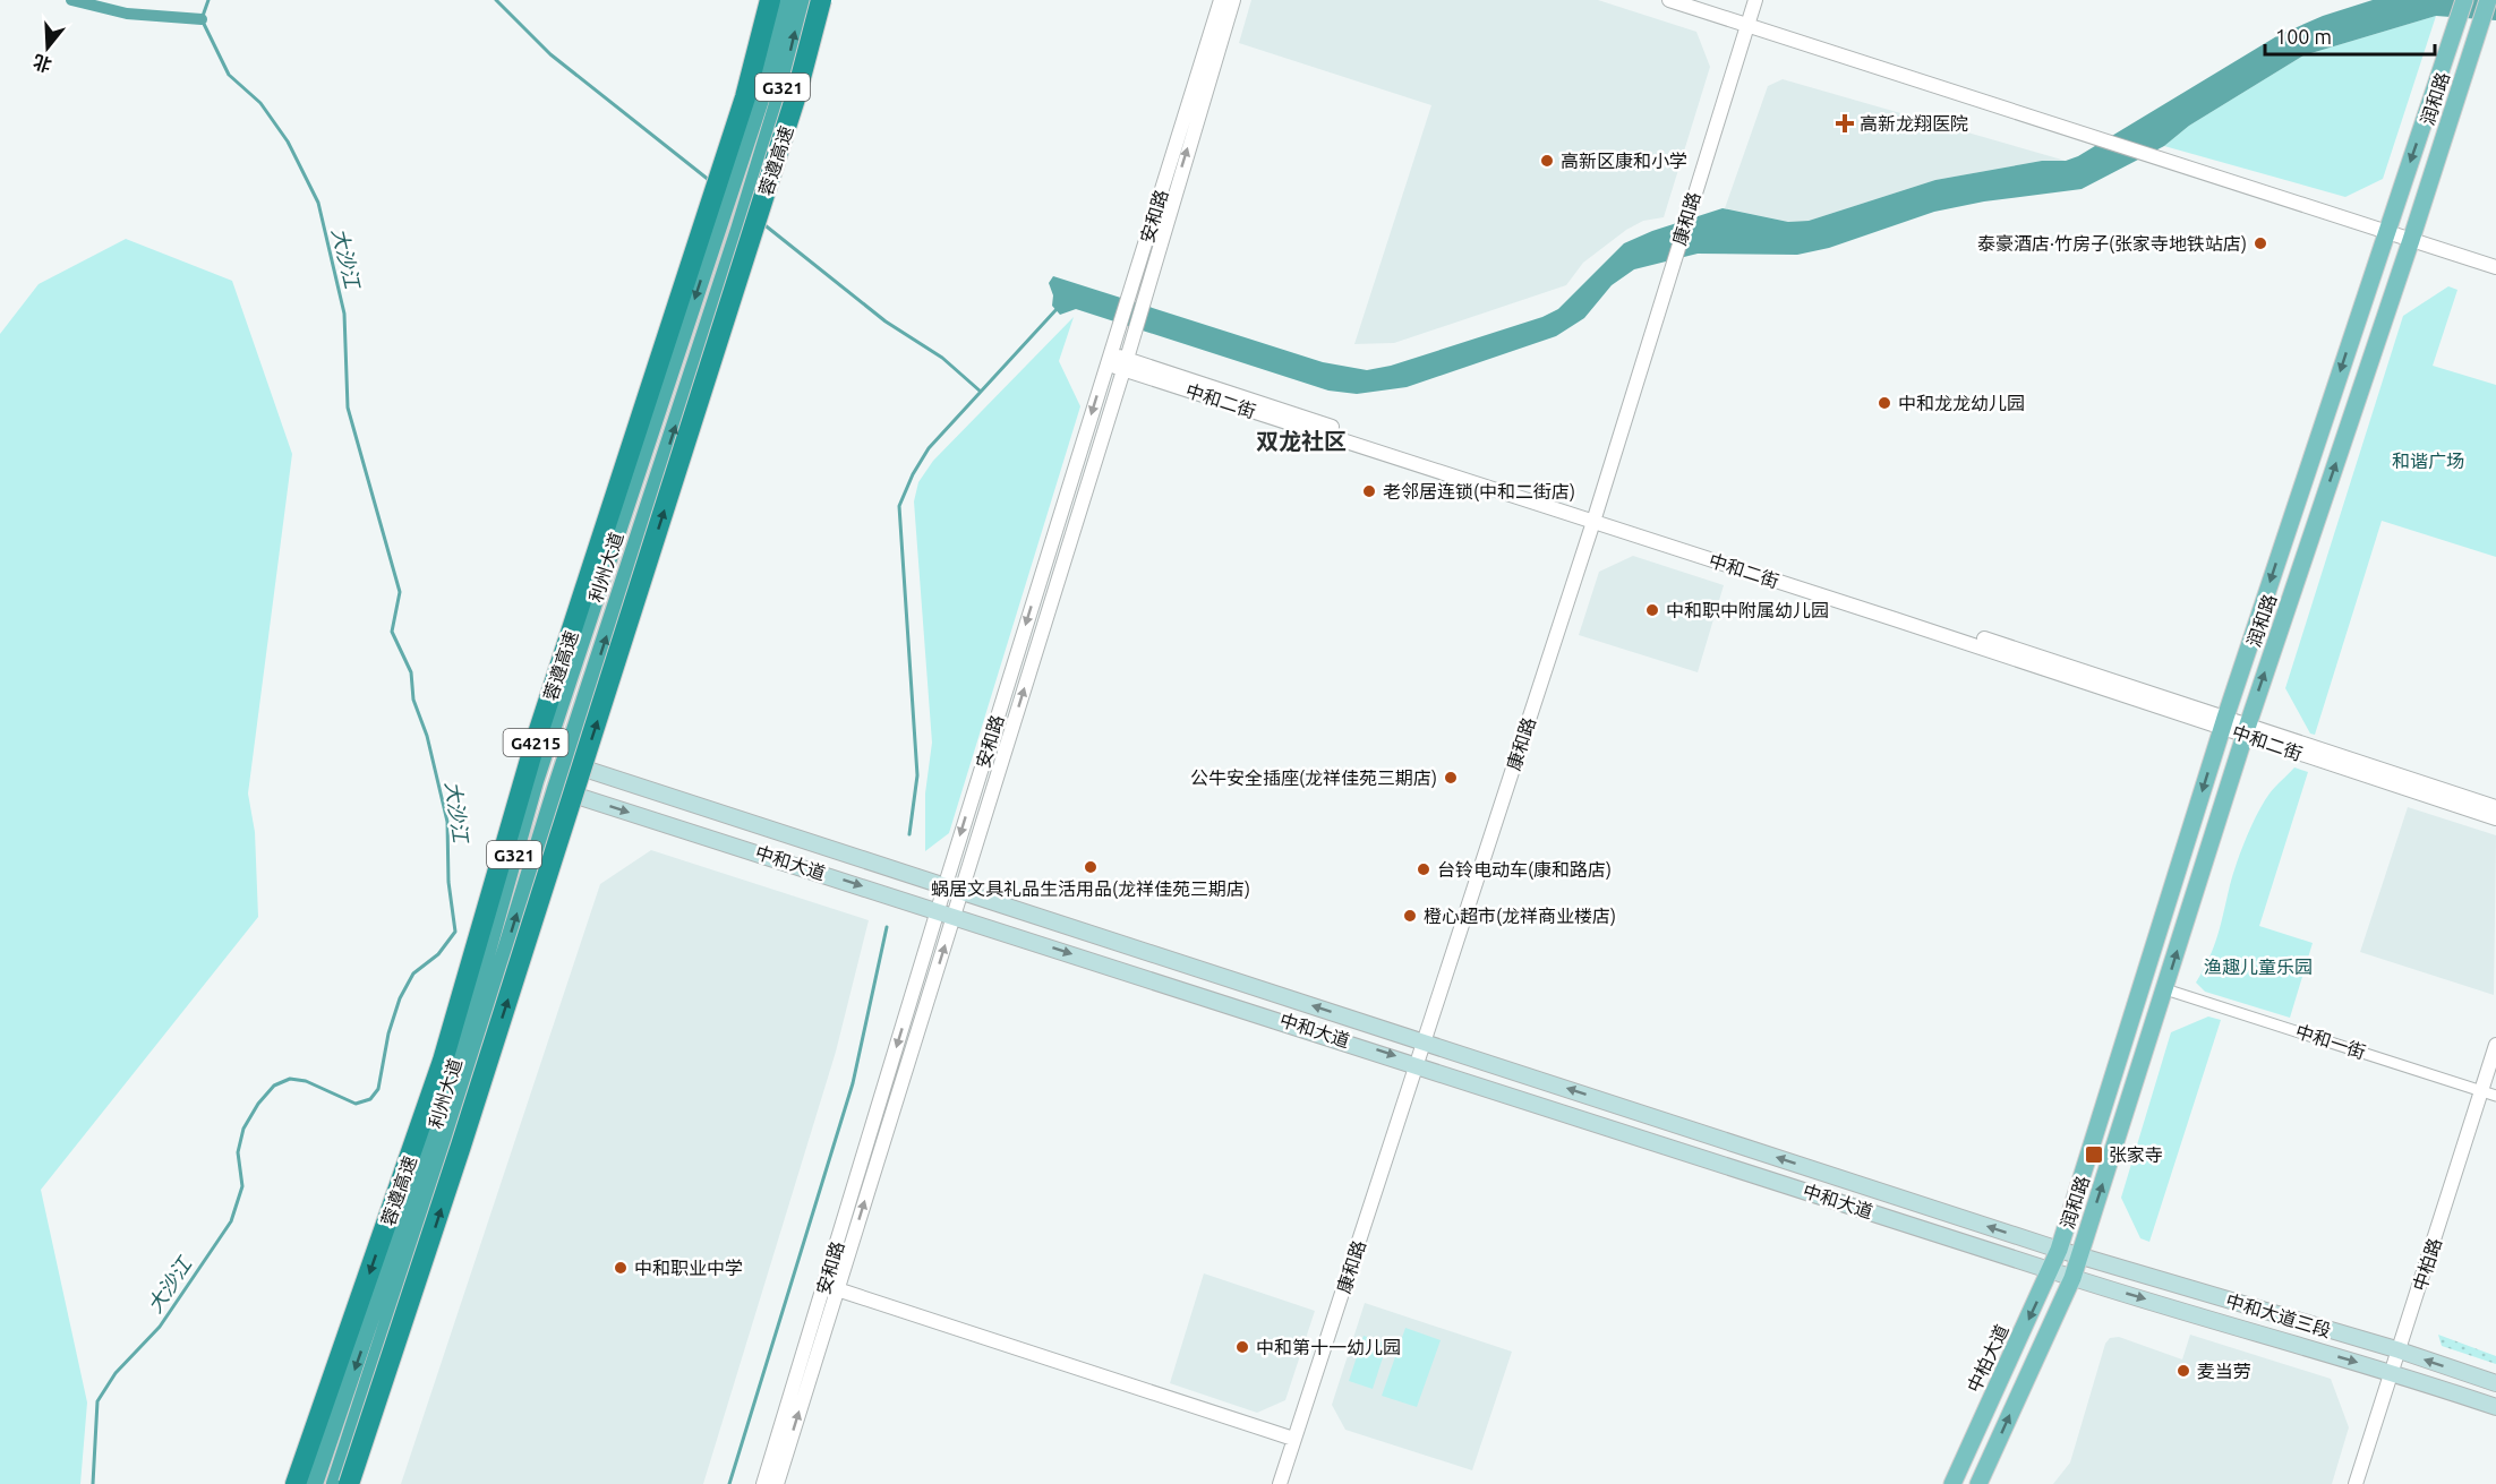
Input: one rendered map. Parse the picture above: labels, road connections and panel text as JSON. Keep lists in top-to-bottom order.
{
  "streets": {
    "highway": [
      "G321",
      "蓉遵高速",
      "利州大道",
      "G4215"
    ],
    "main road": [
      "润和路",
      "中和大道",
      "中和大道三段",
      "中柏大道"
    ],
    "street": [
      "安和路",
      "康和路",
      "中和二街",
      "中和一街",
      "中柏路"
    ]
  },
  "crossings": [
    ["润和路", "中和二街"],
    ["润和路", "中和大道"],
    ["润和路", "中和一街"],
    ["润和路", "中和大道三段"],
    ["润和路", "中柏大道"],
    ["安和路", "中和二街"],
    ["安和路", "中和大道"],
    ["康和路", "中和二街"],
    ["康和路", "中和大道"],
    ["利州大道", "中和大道"],
    ["中和大道", "中和大道三段"],
    ["中和大道", "中柏大道"],
    ["中和一街", "中柏路"],
    ["中柏路", "中和大道三段"],
    ["中和大道三段", "中柏大道"]
  ],
  "districts": ["双龙社区"],
  "water": ["大沙江"],
  "parks": ["和谐广场", "渔趣儿童乐园"],
  "places": {
    "health": ["高新龙翔医院"],
    "other": [
      "高新区康和小学",
      "泰豪酒店·竹房子(张家寺地铁站店)",
      "中和龙龙幼儿园",
      "老邻居连锁(中和二街店)",
      "中和职中附属幼儿园",
      "公牛安全插座(龙祥佳苑三期店)",
      "蜗居文具礼品生活用品(龙祥佳苑三期店)",
      "台铃电动车(康和路店)",
      "橙心超市(龙祥商业楼店)",
      "中和职业中学",
      "中和第十一幼儿园",
      "麦当劳"
    ],
    "transit": ["张家寺"]
  },
  "scale_bar": "100 m",
  "north": "bottom"
}
